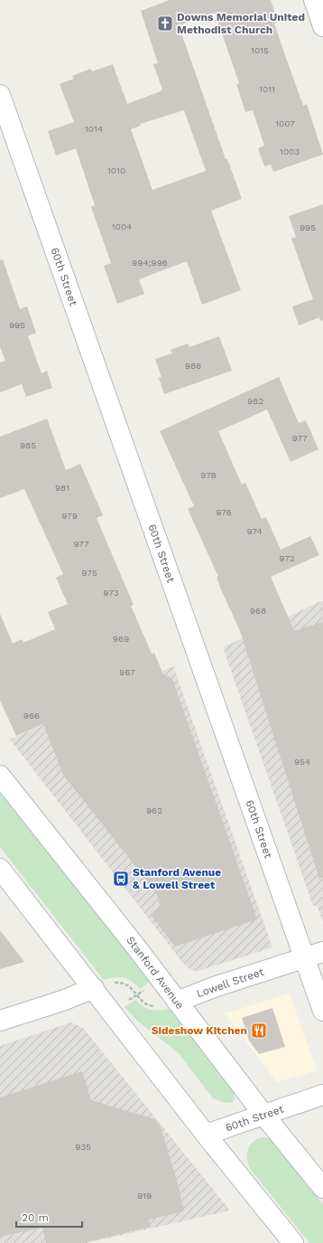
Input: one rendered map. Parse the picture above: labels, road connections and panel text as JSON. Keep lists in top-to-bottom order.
{
  "streets": {
    "street": ["60th Street", "Stanford Avenue", "Lowell Street"]
  },
  "crossings": [
    ["60th Street", "Stanford Avenue"],
    ["60th Street", "Lowell Street"],
    ["Stanford Avenue", "Lowell Street"]
  ],
  "places": {
    "church": ["Downs Memorial United Methodist Church"],
    "bus stop": ["Stanford Avenue & Lowell Street"],
    "restaurant": ["Sideshow Kitchen"]
  },
  "house_numbers": [
    "1015",
    "1011",
    "1007",
    "1014",
    "1003",
    "1010",
    "1004",
    "995",
    "994;996",
    "995",
    "986",
    "982",
    "977",
    "985",
    "978",
    "981",
    "976",
    "979",
    "974",
    "977",
    "972",
    "975",
    "973",
    "968",
    "969",
    "967",
    "966",
    "954",
    "962",
    "935",
    "919"
  ],
  "scale_bar": "20 m"
}
